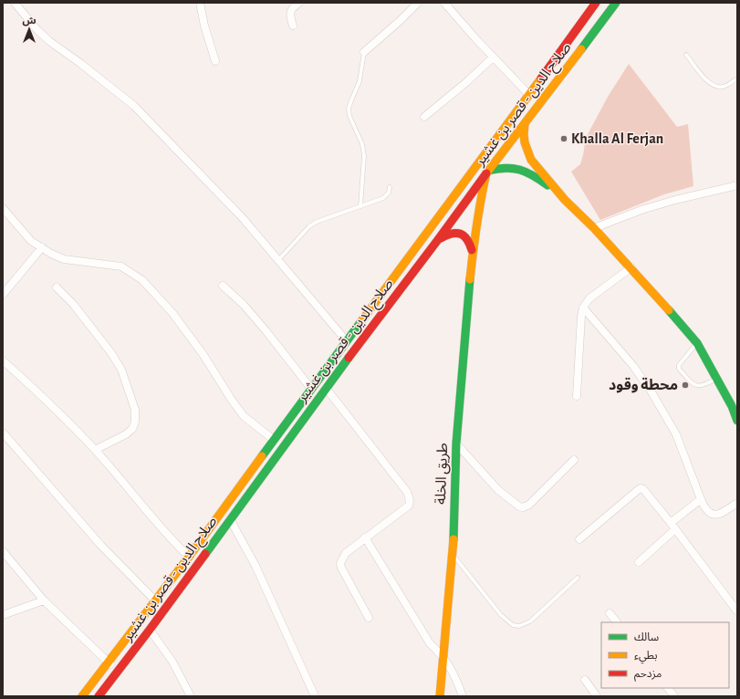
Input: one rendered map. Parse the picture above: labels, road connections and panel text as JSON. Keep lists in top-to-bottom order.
{
  "streets": {
    "main road": ["صلاح الدين - قصر بن غشير", "طريق الخلة"]
  },
  "crossings": [
    ["صلاح الدين - قصر بن غشير", "طريق الخلة"]
  ],
  "places": ["Khalla Al Ferjan", "محطة وقود"],
  "legend": ["سالك", "بطيء", "مزدحم"],
  "north": "top"
}
